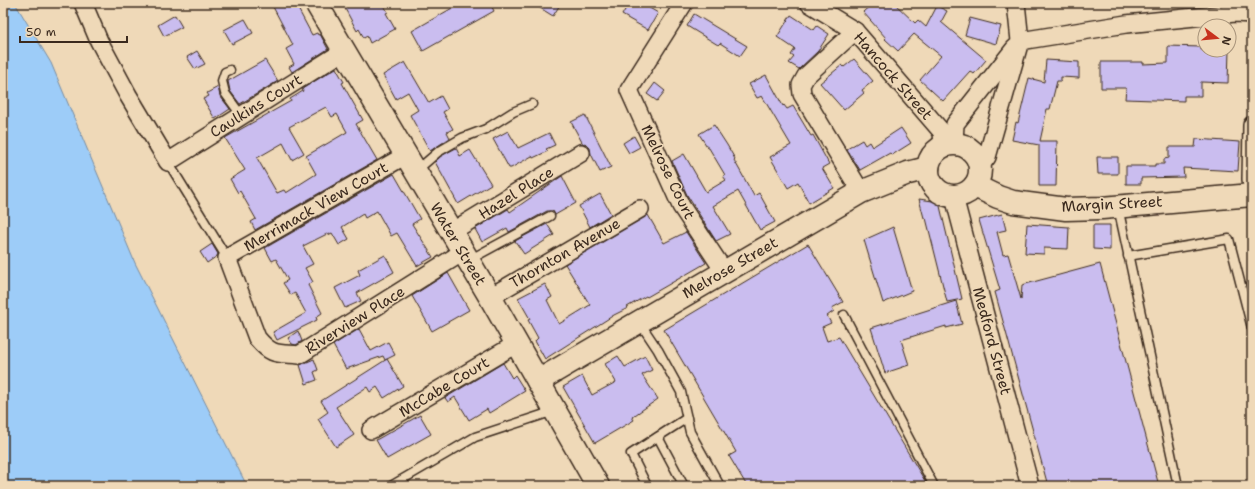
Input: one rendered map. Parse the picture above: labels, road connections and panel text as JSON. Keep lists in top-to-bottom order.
{
  "streets": {
    "street": [
      "Hancock Street",
      "Caulkins Court",
      "Melrose Court",
      "Hazel Place",
      "Margin Street",
      "Merrimack View Court",
      "Water Street",
      "Thornton Avenue",
      "Melrose Street",
      "Riverview Place",
      "Medford Street",
      "McCabe Court"
    ]
  },
  "crossings": [
    ["Hancock Street", "Margin Street"],
    ["Hancock Street", "Melrose Street"],
    ["Hancock Street", "Medford Street"],
    ["Caulkins Court", "Water Street"],
    ["Melrose Court", "Melrose Street"],
    ["Hazel Place", "Water Street"],
    ["Margin Street", "Melrose Street"],
    ["Margin Street", "Medford Street"],
    ["Merrimack View Court", "Water Street"],
    ["Merrimack View Court", "Riverview Place"],
    ["Water Street", "Thornton Avenue"],
    ["Water Street", "Melrose Street"],
    ["Water Street", "Riverview Place"],
    ["Water Street", "McCabe Court"],
    ["Melrose Street", "Medford Street"]
  ],
  "scale_bar": "50 m",
  "north": "right"
}
